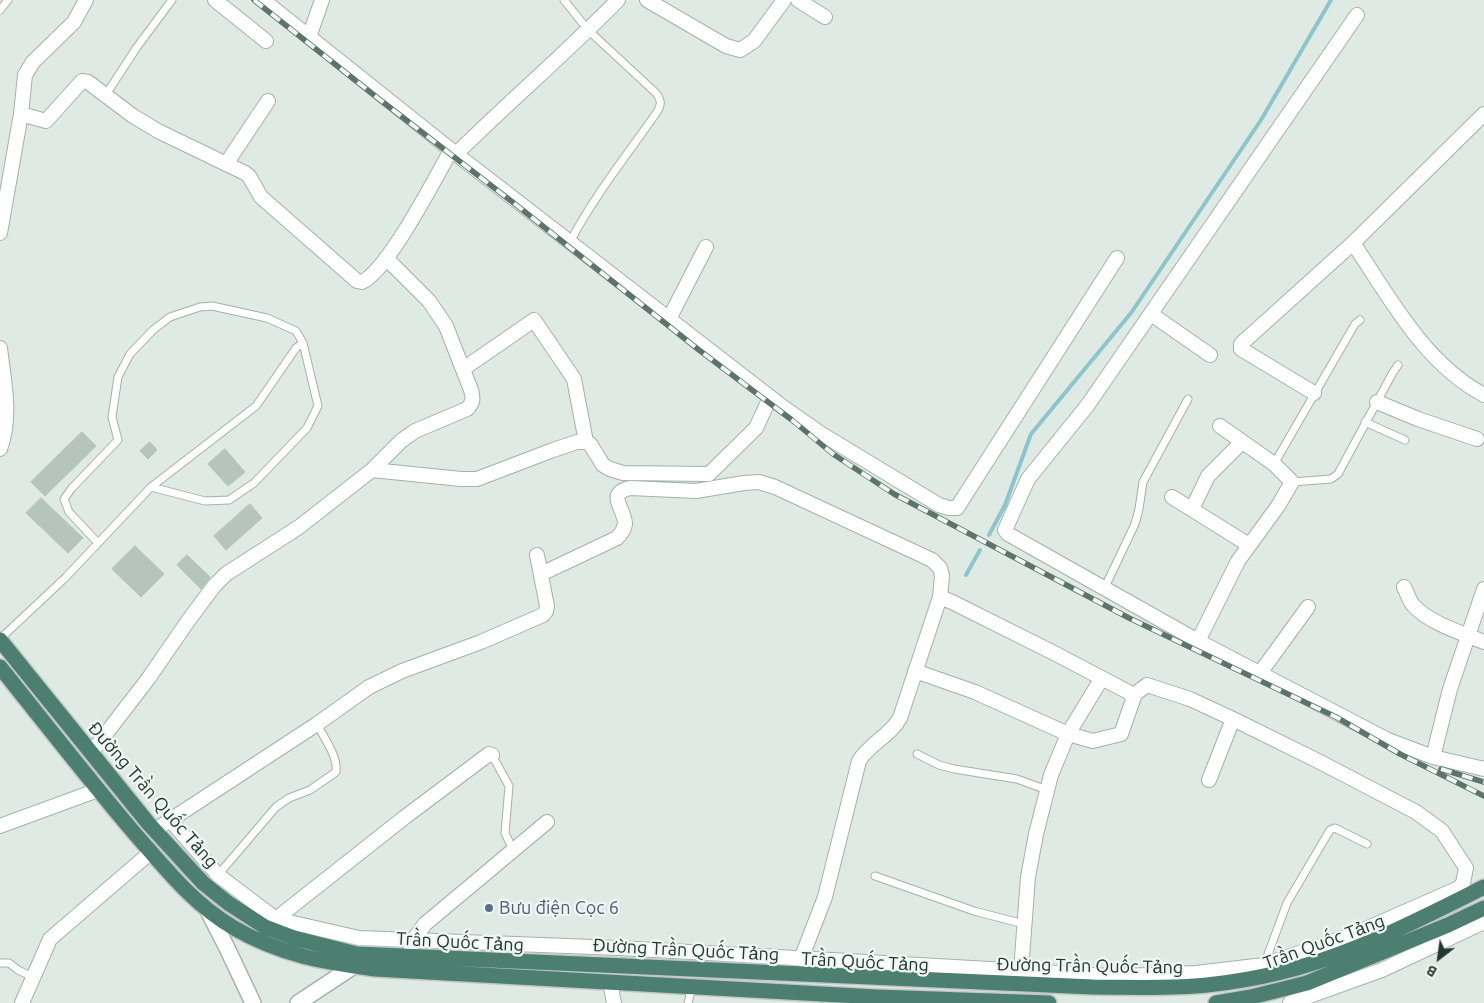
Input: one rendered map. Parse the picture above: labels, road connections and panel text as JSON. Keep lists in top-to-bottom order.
{
  "streets": {
    "highway": ["Đường Trần Quốc Tảng"],
    "street": ["Trần Quốc Tảng"]
  },
  "crossings": [
    ["Đường Trần Quốc Tảng", "Trần Quốc Tảng"]
  ],
  "places": ["Bưu điện Cọc 6"],
  "north": "bottom left"
}
